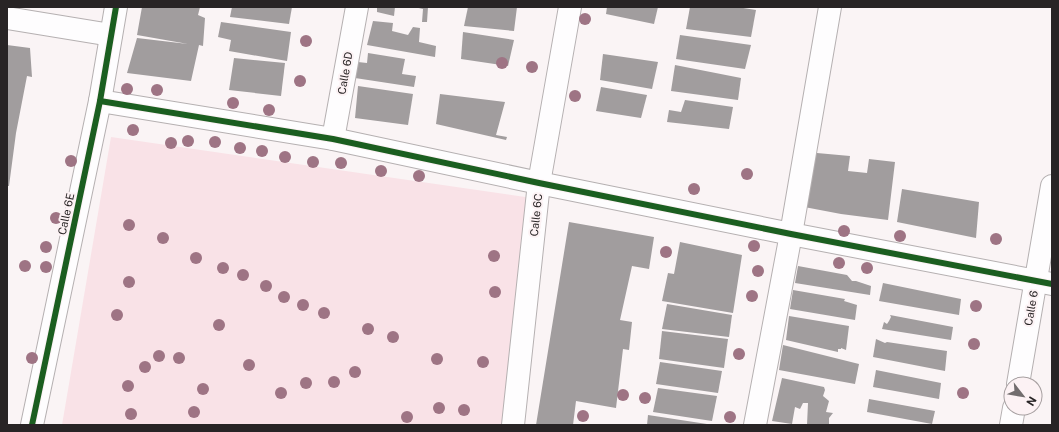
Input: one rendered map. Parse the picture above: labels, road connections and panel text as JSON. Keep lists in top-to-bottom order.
{
  "streets": {
    "street": [
      "Calle 6D",
      "Calle 6E",
      "Calle 6C",
      "Calle 6"
    ]
  },
  "north": "bottom right"
}
